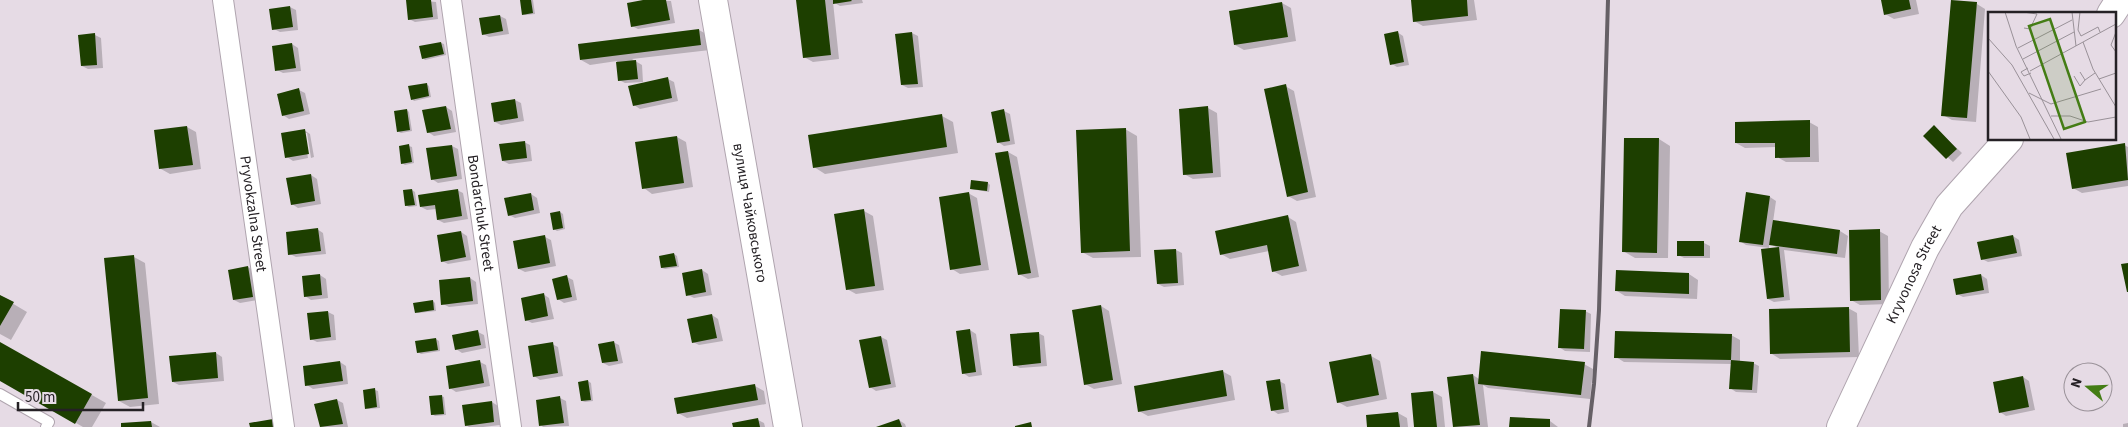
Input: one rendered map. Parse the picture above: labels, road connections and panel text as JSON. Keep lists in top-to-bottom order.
{
  "streets": {
    "street": [
      "Pryvokzalna Street",
      "Bondarchuk Street",
      "вулиця Чайковського",
      "Kryvonosa Street"
    ]
  },
  "scale_bar": "50 m",
  "north": "left"
}
